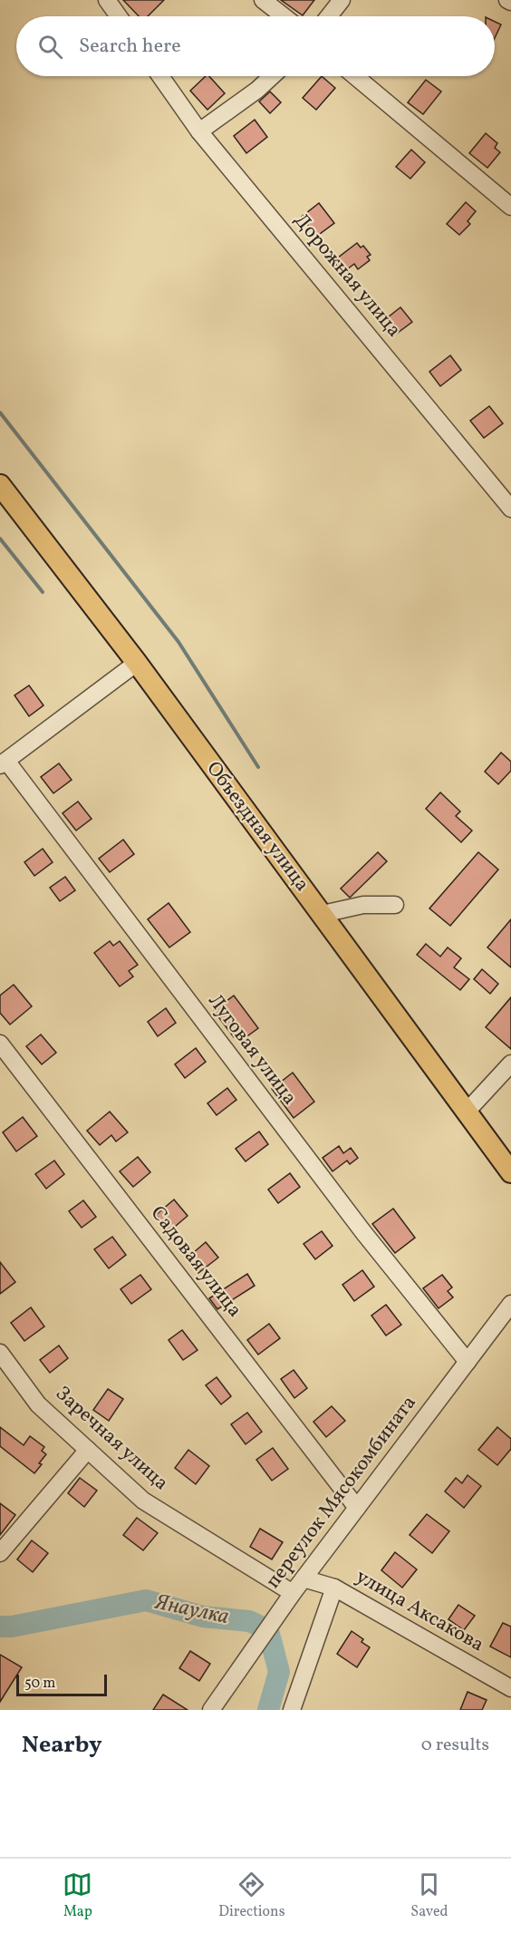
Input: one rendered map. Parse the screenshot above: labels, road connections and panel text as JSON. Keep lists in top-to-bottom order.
{
  "streets": {
    "main road": ["Объездная улица"],
    "street": [
      "Дорожная улица",
      "Луговая улица",
      "Садовая улица",
      "Заречная улица",
      "переулок Мясокомбината",
      "улица Аксакова"
    ]
  },
  "crossings": [
    ["Луговая улица", "переулок Мясокомбината"],
    ["Садовая улица", "переулок Мясокомбината"],
    ["Заречная улица", "переулок Мясокомбината"],
    ["переулок Мясокомбината", "улица Аксакова"]
  ],
  "water": ["Янаулка"],
  "scale_bar": "50 m",
  "page": {
    "search": "Search here",
    "scale": "50 m",
    "heading": ["Nearby", "0 results"],
    "nav": ["Map", "Directions", "Saved"]
  }
}
